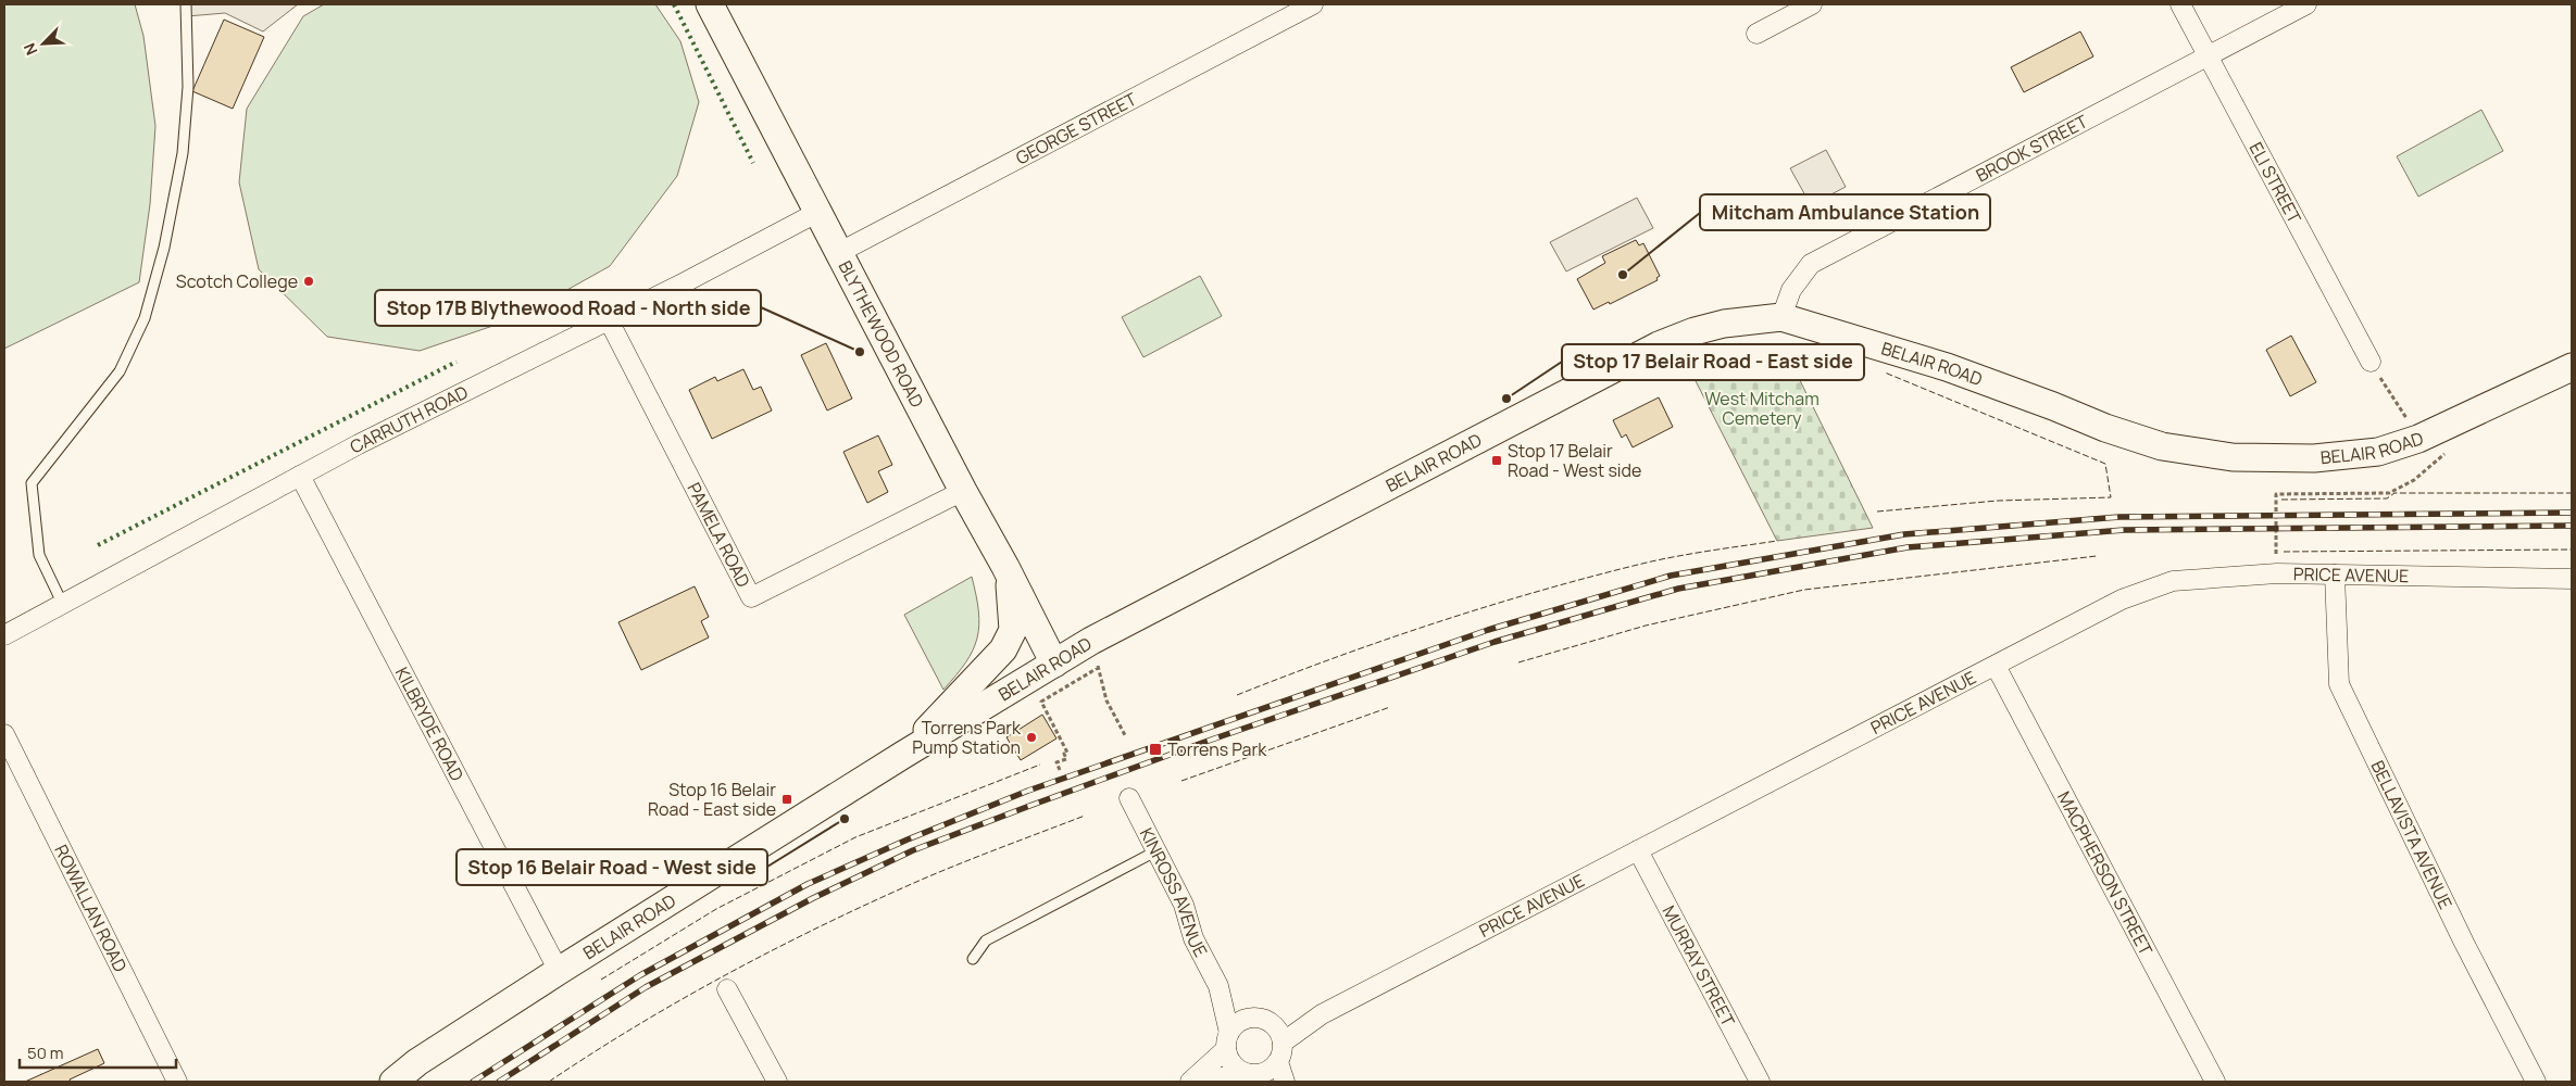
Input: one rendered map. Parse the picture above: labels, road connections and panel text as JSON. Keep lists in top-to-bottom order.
{
  "streets": {
    "main road": ["BLYTHEWOOD ROAD", "BELAIR ROAD"],
    "street": [
      "GEORGE STREET",
      "BROOK STREET",
      "ELI STREET",
      "CARRUTH ROAD",
      "PAMELA ROAD",
      "PRICE AVENUE",
      "KILBRYDE ROAD",
      "BELLAVISTA AVENUE",
      "MACPHERSON STREET",
      "KINROSS AVENUE",
      "ROWALLAN ROAD",
      "MURRAY STREET"
    ]
  },
  "crossings": [
    ["GEORGE STREET", "BLYTHEWOOD ROAD"],
    ["BROOK STREET", "ELI STREET"],
    ["BROOK STREET", "BELAIR ROAD"],
    ["BLYTHEWOOD ROAD", "BELAIR ROAD"],
    ["BLYTHEWOOD ROAD", "CARRUTH ROAD"],
    ["BLYTHEWOOD ROAD", "PAMELA ROAD"],
    ["BELAIR ROAD", "KILBRYDE ROAD"],
    ["CARRUTH ROAD", "PAMELA ROAD"],
    ["CARRUTH ROAD", "KILBRYDE ROAD"],
    ["PRICE AVENUE", "BELLAVISTA AVENUE"],
    ["PRICE AVENUE", "MACPHERSON STREET"],
    ["PRICE AVENUE", "KINROSS AVENUE"],
    ["PRICE AVENUE", "MURRAY STREET"]
  ],
  "parks": ["West Mitcham Cemetery"],
  "places": {
    "other": [
      "Mitcham Ambulance Station",
      "Scotch College",
      "Stop 17B Blythewood Road - North side",
      "Stop 17 Belair Road - East side",
      "Torrens Park Pump Station",
      "Stop 16 Belair Road - West side"
    ],
    "transit": ["Stop 17 Belair Road - West side", "Torrens Park", "Stop 16 Belair Road - East side"]
  },
  "scale_bar": "50 m",
  "north": "bottom left"
}
